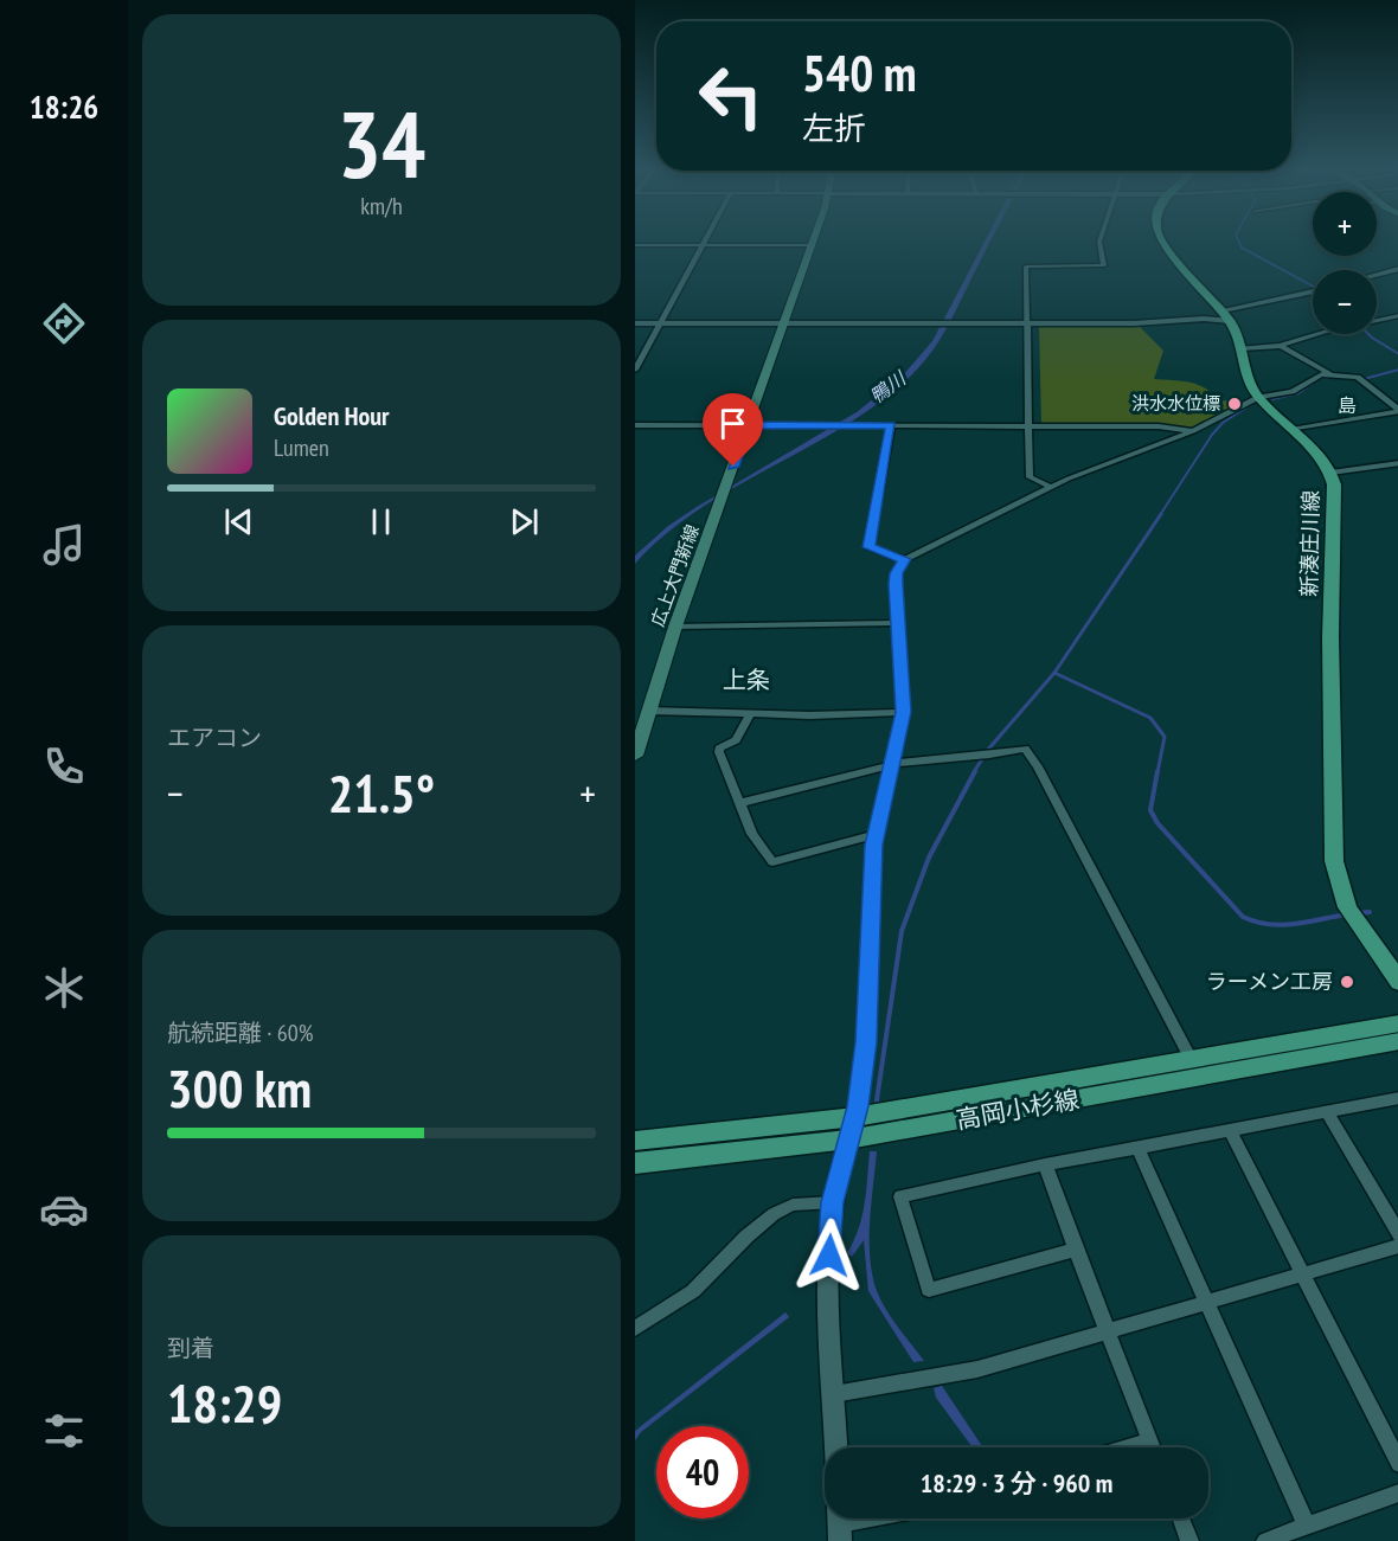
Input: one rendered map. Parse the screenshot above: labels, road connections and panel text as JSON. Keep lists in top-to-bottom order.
{
  "streets": {
    "main road": ["新湊庄川線", "広上大門新線", "高岡小杉線"]
  },
  "districts": ["島", "上条"],
  "water": ["鴨川"],
  "places": ["洪水水位標", "ラーメン工房"],
  "page": {
    "tabs": "18:26",
    "tile": [
      ["34", "km/h"],
      "エアコン",
      ["航続距離 · 60%", "300 km"],
      ["到着", "18:29"]
    ],
    "turn": ["540 m", "左折"],
    "map_buttons": ["+", "−"],
    "song": ["Golden Hour", "Lumen"],
    "heat": ["−", "21.5°", "+"],
    "limit": "40",
    "trip": "18:29 · 3 分 · 960 m"
  }
}
